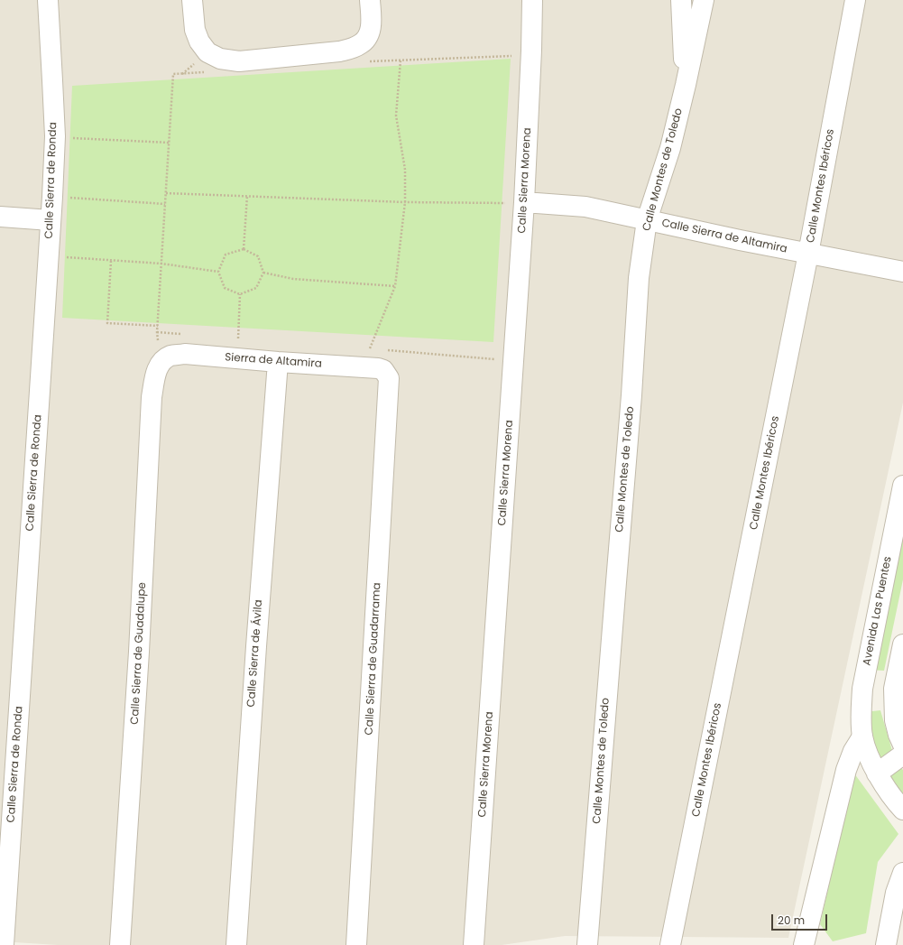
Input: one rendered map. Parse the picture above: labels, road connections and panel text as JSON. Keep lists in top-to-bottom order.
{
  "streets": {
    "street": [
      "Calle Montes de Toledo",
      "Calle Sierra de Ronda",
      "Calle Sierra Morena",
      "Calle Montes Ibéricos",
      "Calle Sierra de Altamira",
      "Sierra de Altamira",
      "Avenida Las Puentes",
      "Calle Sierra de Guadalupe",
      "Calle Sierra de Ávila",
      "Calle Sierra de Guadarrama"
    ]
  },
  "crossings": [
    ["Calle Montes de Toledo", "Calle Sierra de Altamira"],
    ["Calle Sierra Morena", "Calle Sierra de Altamira"],
    ["Calle Montes Ibéricos", "Calle Sierra de Altamira"],
    ["Sierra de Altamira", "Calle Sierra de Guadalupe"],
    ["Sierra de Altamira", "Calle Sierra de Ávila"],
    ["Sierra de Altamira", "Calle Sierra de Guadarrama"]
  ],
  "scale_bar": "20 m"
}
